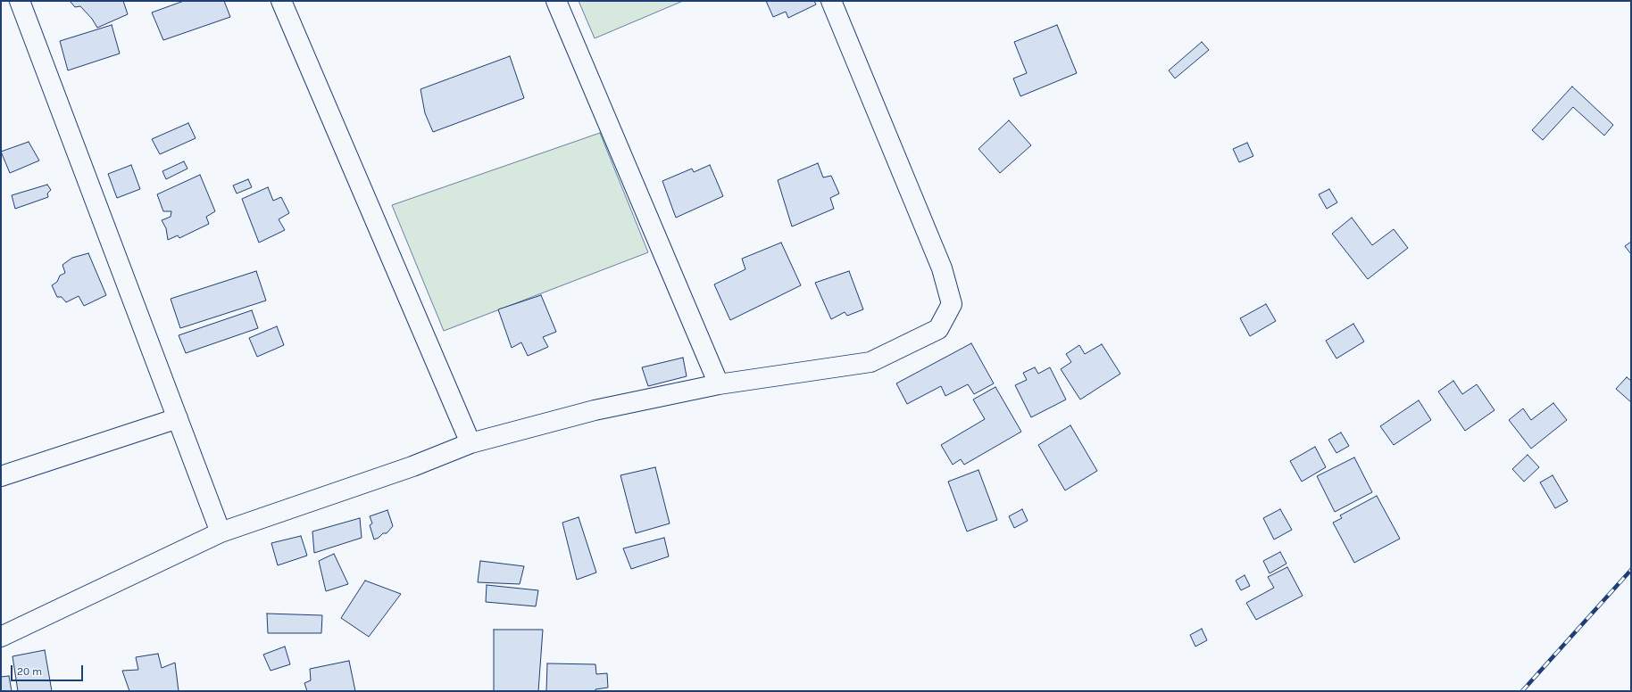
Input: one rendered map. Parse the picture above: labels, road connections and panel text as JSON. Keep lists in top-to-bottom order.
{
  "scale_bar": "20 m"
}
